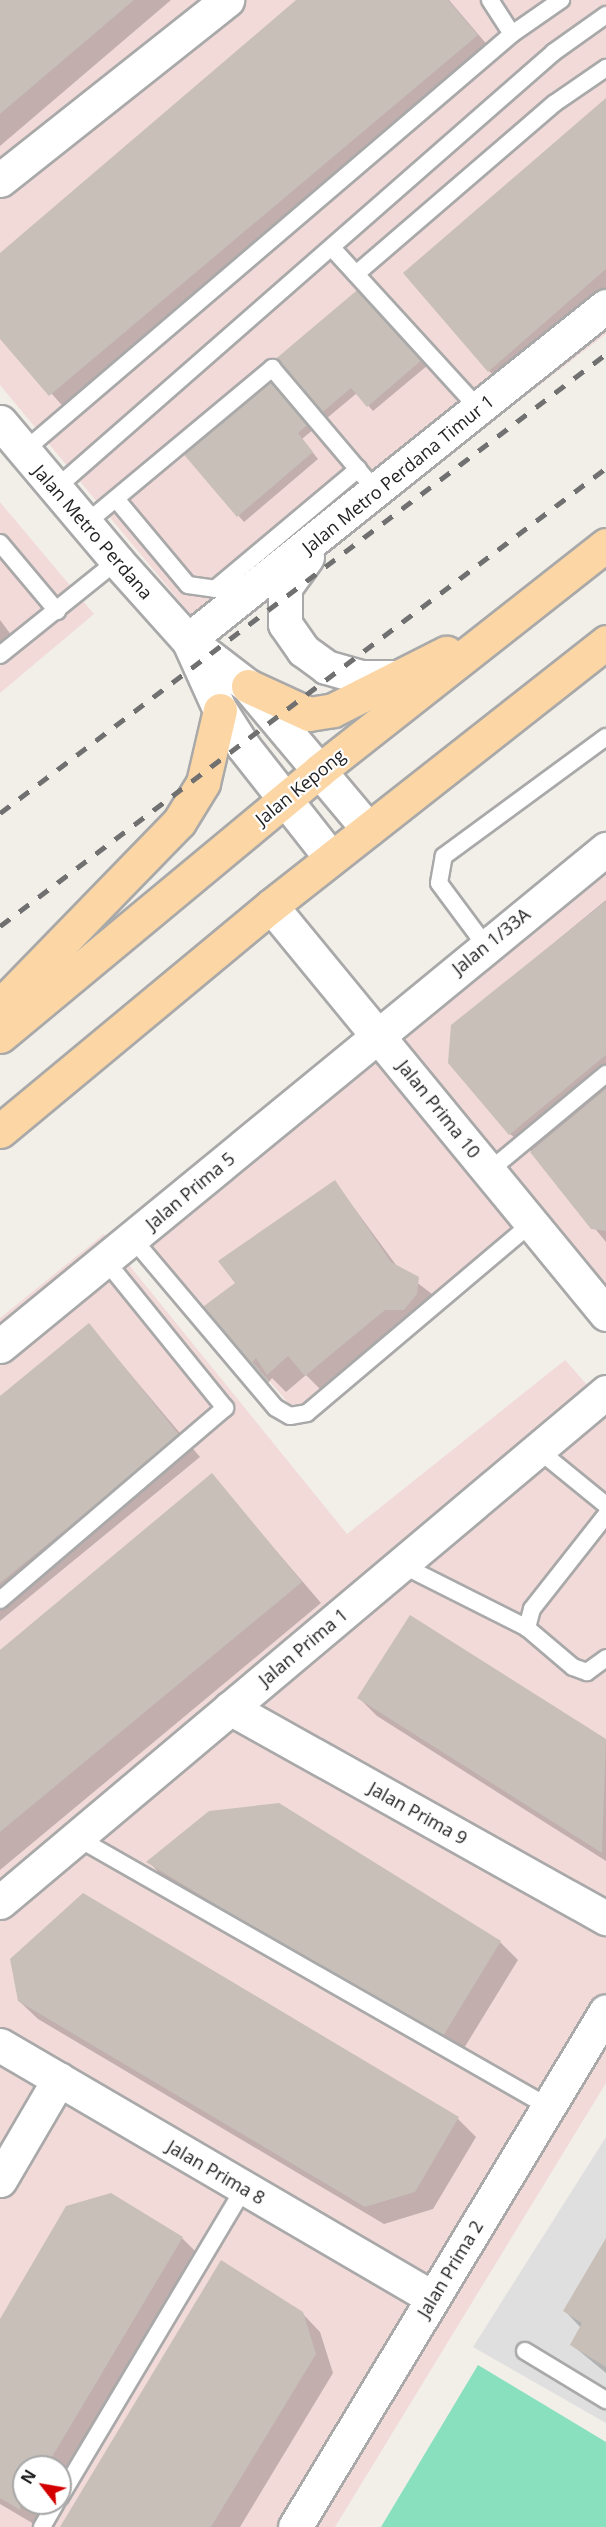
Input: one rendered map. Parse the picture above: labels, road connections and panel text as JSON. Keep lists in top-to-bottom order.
{
  "streets": {
    "main road": ["Jalan Kepong"],
    "street": [
      "Jalan Metro Perdana Timur 1",
      "Jalan Metro Perdana",
      "Jalan 1/33A",
      "Jalan Prima 10",
      "Jalan Prima 5",
      "Jalan Prima 1",
      "Jalan Prima 9",
      "Jalan Prima 8",
      "Jalan Prima 2"
    ]
  },
  "crossings": [
    ["Jalan Metro Perdana Timur 1", "Jalan Metro Perdana"],
    ["Jalan Metro Perdana", "Jalan Kepong"],
    ["Jalan 1/33A", "Jalan Prima 10"],
    ["Jalan 1/33A", "Jalan Prima 5"],
    ["Jalan Prima 10", "Jalan Prima 5"],
    ["Jalan Prima 1", "Jalan Prima 9"],
    ["Jalan Prima 8", "Jalan Prima 2"]
  ],
  "north": "top left"
}
